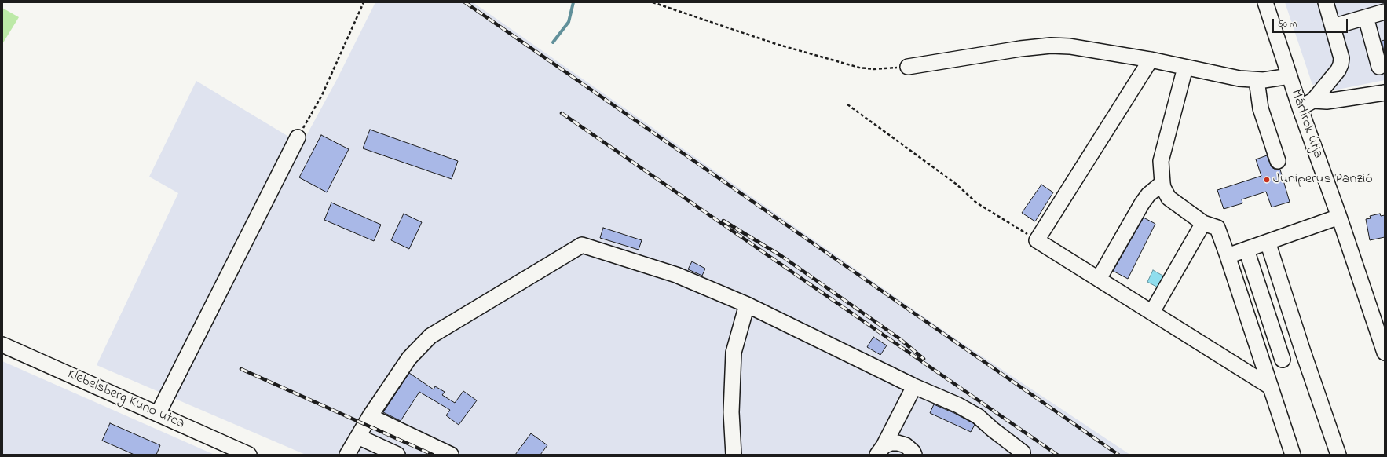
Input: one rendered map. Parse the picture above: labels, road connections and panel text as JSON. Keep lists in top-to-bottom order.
{
  "streets": {
    "street": ["Mártírok útja", "Klebelsberg Kuno utca"]
  },
  "places": ["Juniperus Panzió"],
  "scale_bar": "50 m"
}
